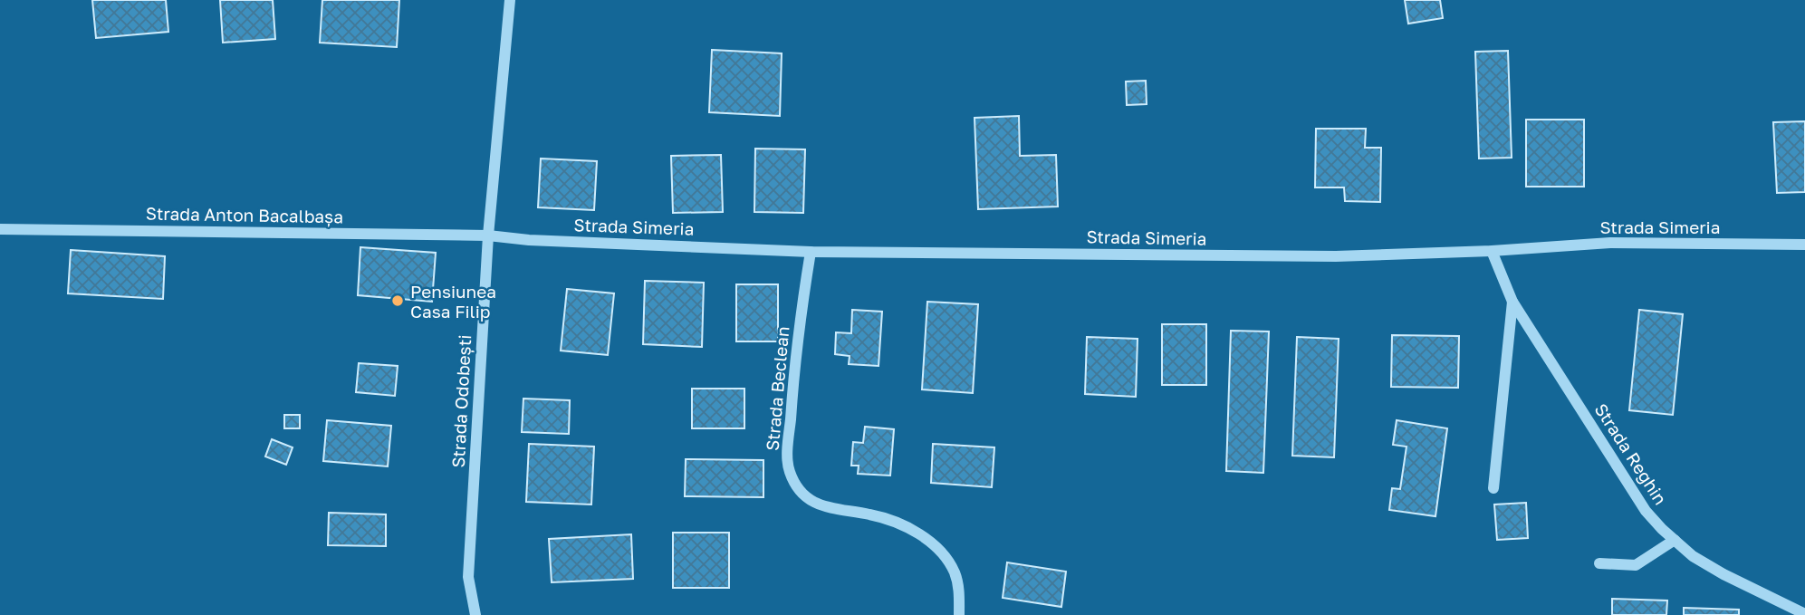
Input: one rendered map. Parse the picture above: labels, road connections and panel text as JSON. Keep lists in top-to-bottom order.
{
  "streets": {
    "street": [
      "Strada Anton Bacalbașa",
      "Strada Simeria",
      "Strada Beclean",
      "Strada Odobești",
      "Strada Reghin"
    ]
  },
  "crossings": [
    ["Strada Anton Bacalbașa", "Strada Simeria"],
    ["Strada Anton Bacalbașa", "Strada Odobești"],
    ["Strada Simeria", "Strada Beclean"],
    ["Strada Simeria", "Strada Odobești"],
    ["Strada Simeria", "Strada Reghin"]
  ],
  "places": ["Pensiunea Casa Filip"]
}
